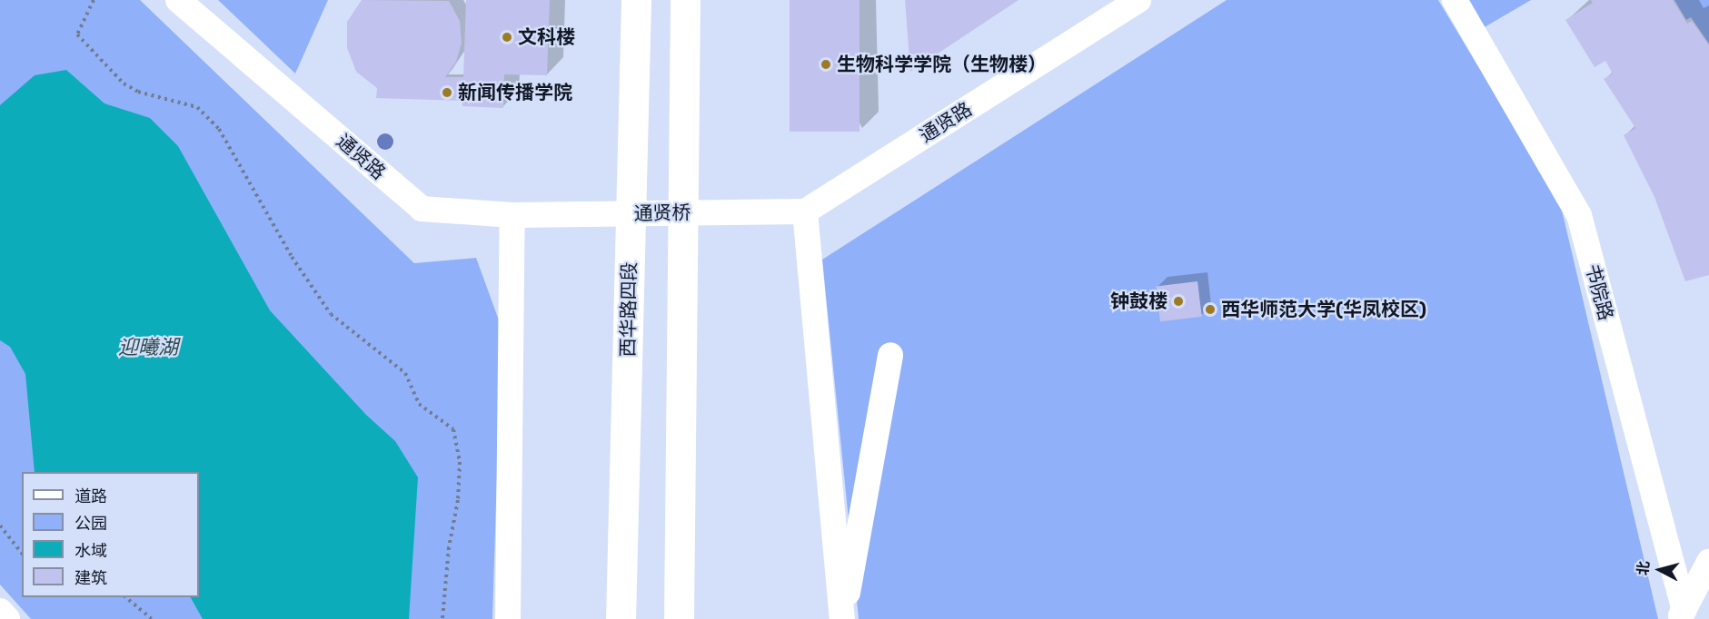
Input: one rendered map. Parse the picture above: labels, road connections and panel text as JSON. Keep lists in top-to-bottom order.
{
  "streets": {
    "main road": ["西华路四段"],
    "street": ["通贤路", "通贤桥", "书院路"]
  },
  "crossings": [
    ["通贤路", "通贤桥"]
  ],
  "water": ["迎曦湖"],
  "places": [
    "文科楼",
    "生物科学学院（生物楼）",
    "新闻传播学院",
    "钟鼓楼",
    "西华师范大学(华凤校区)"
  ],
  "legend": [
    "道路",
    "公园",
    "水域",
    "建筑"
  ],
  "north": "left"
}
